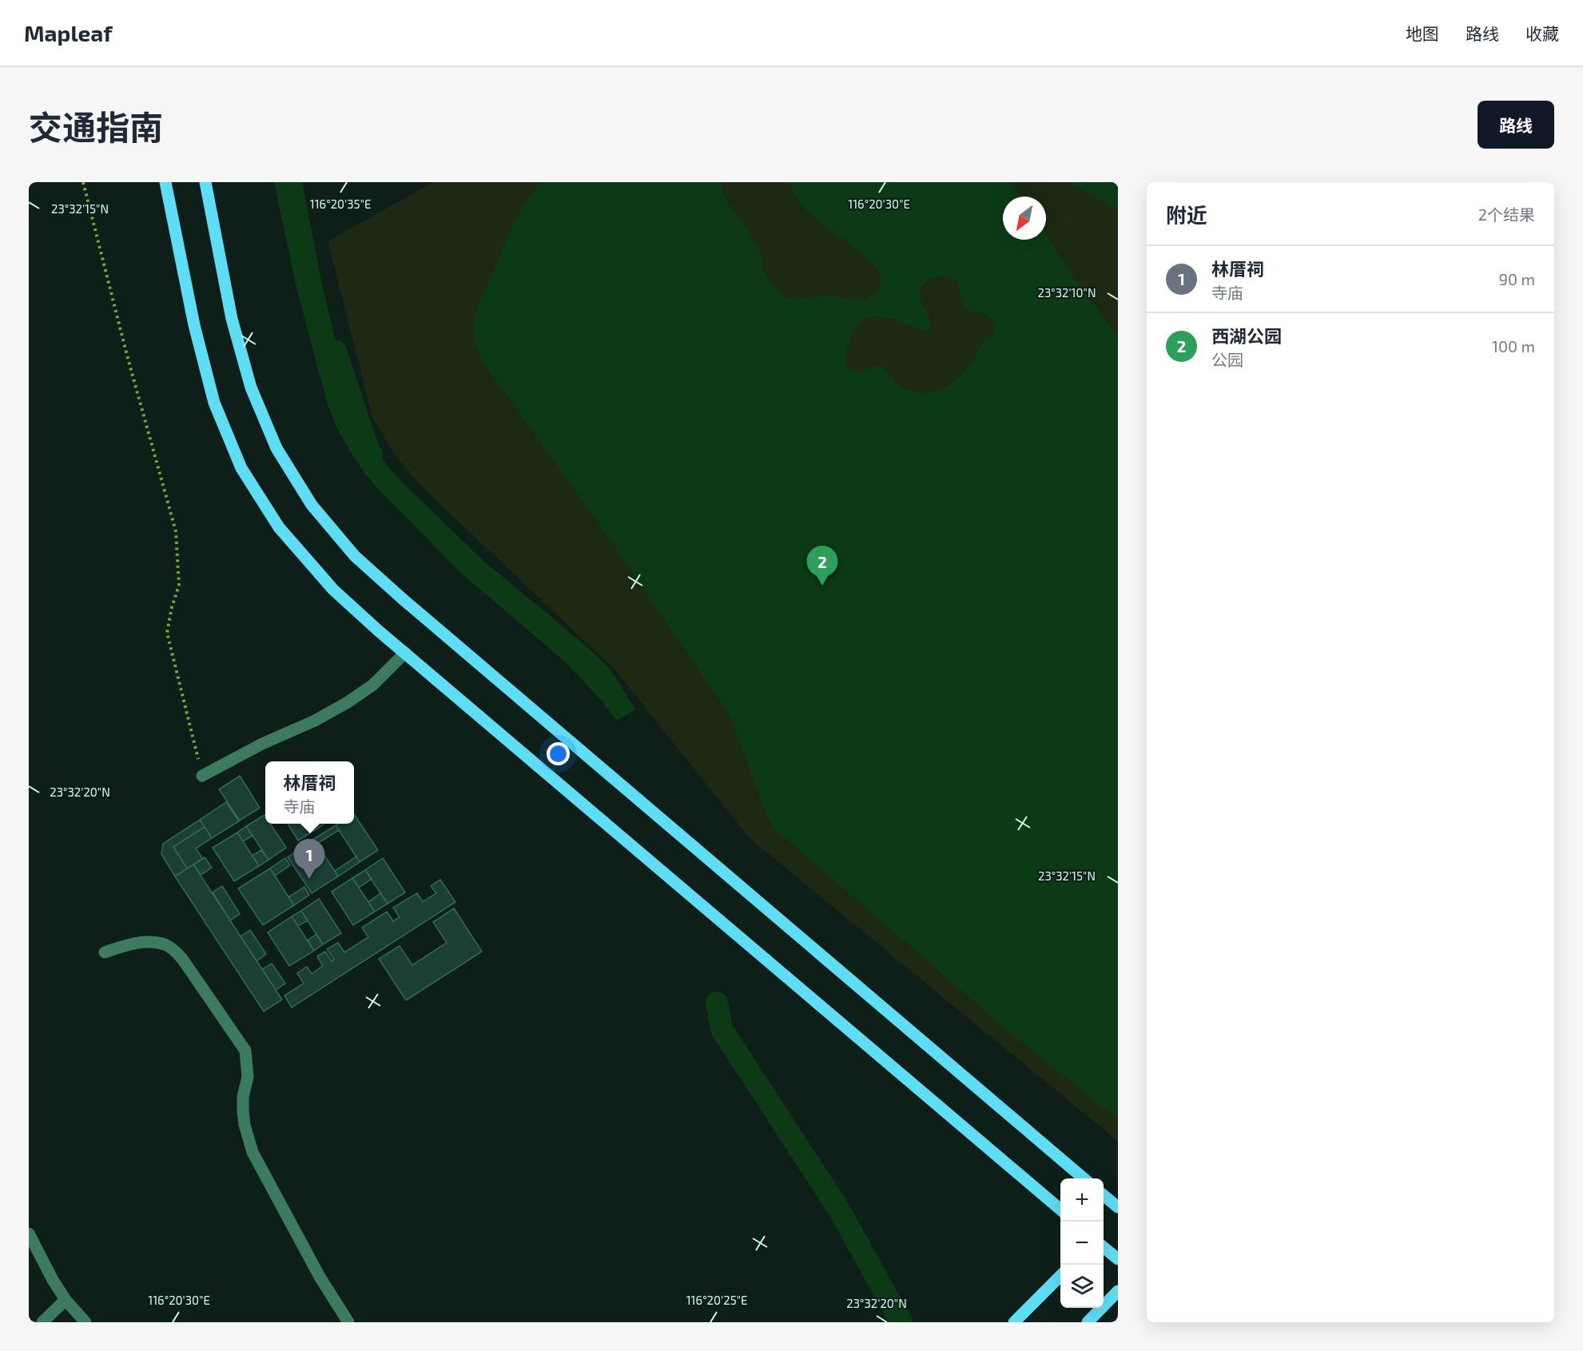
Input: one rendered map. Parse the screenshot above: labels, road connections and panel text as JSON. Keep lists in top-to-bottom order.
{
  "north": "bottom left",
  "page": {
    "header": "Mapleaf",
    "nav": ["地图", "路线", "收藏"],
    "title": "交通指南",
    "buttons": "路线",
    "heading": ["附近", "2个结果"],
    "list": [
      {
        "mark": "1",
        "name": "林厝祠",
        "note": "寺庙",
        "value": "90 m"
      },
      {
        "mark": "2",
        "name": "西湖公园",
        "note": "公园",
        "value": "100 m"
      }
    ],
    "pins": ["2", "1"],
    "popup": ["林厝祠", "寺庙"],
    "map_buttons": ["+", "−"]
  },
  "coordinates": [
    "116°20'35\"E",
    "116°20'30\"E",
    "23°32'15\"N",
    "23°32'10\"N",
    "23°32'20\"N",
    "116°20'25\"E"
  ]
}
